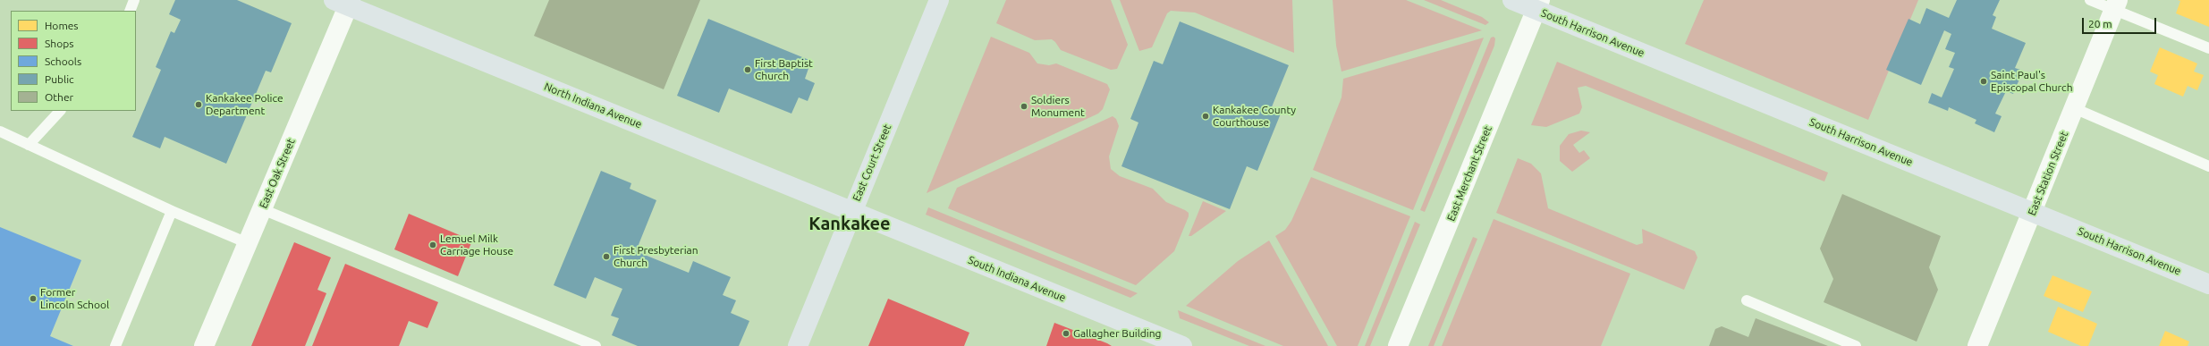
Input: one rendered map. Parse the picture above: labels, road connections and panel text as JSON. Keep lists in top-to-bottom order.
{
  "streets": {
    "main road": [
      "South Harrison Avenue",
      "North Indiana Avenue",
      "East Court Street",
      "South Indiana Avenue"
    ],
    "street": ["East Oak Street", "East Merchant Street", "East Station Street"]
  },
  "crossings": [
    ["South Harrison Avenue", "East Merchant Street"],
    ["South Harrison Avenue", "East Station Street"],
    ["North Indiana Avenue", "East Court Street"],
    ["North Indiana Avenue", "East Oak Street"],
    ["North Indiana Avenue", "South Indiana Avenue"],
    ["East Court Street", "South Indiana Avenue"]
  ],
  "districts": ["Kankakee"],
  "places": [
    "First Baptist Church",
    "Saint Paul's Episcopal Church",
    "Kankakee Police Department",
    "Soldiers Monument",
    "Kankakee County Courthouse",
    "Lemuel Milk Carriage House",
    "First Presbyterian Church",
    "Former Lincoln School",
    "Gallagher Building"
  ],
  "legend": [
    "Homes",
    "Shops",
    "Schools",
    "Public",
    "Other"
  ],
  "scale_bar": "20 m"
}
